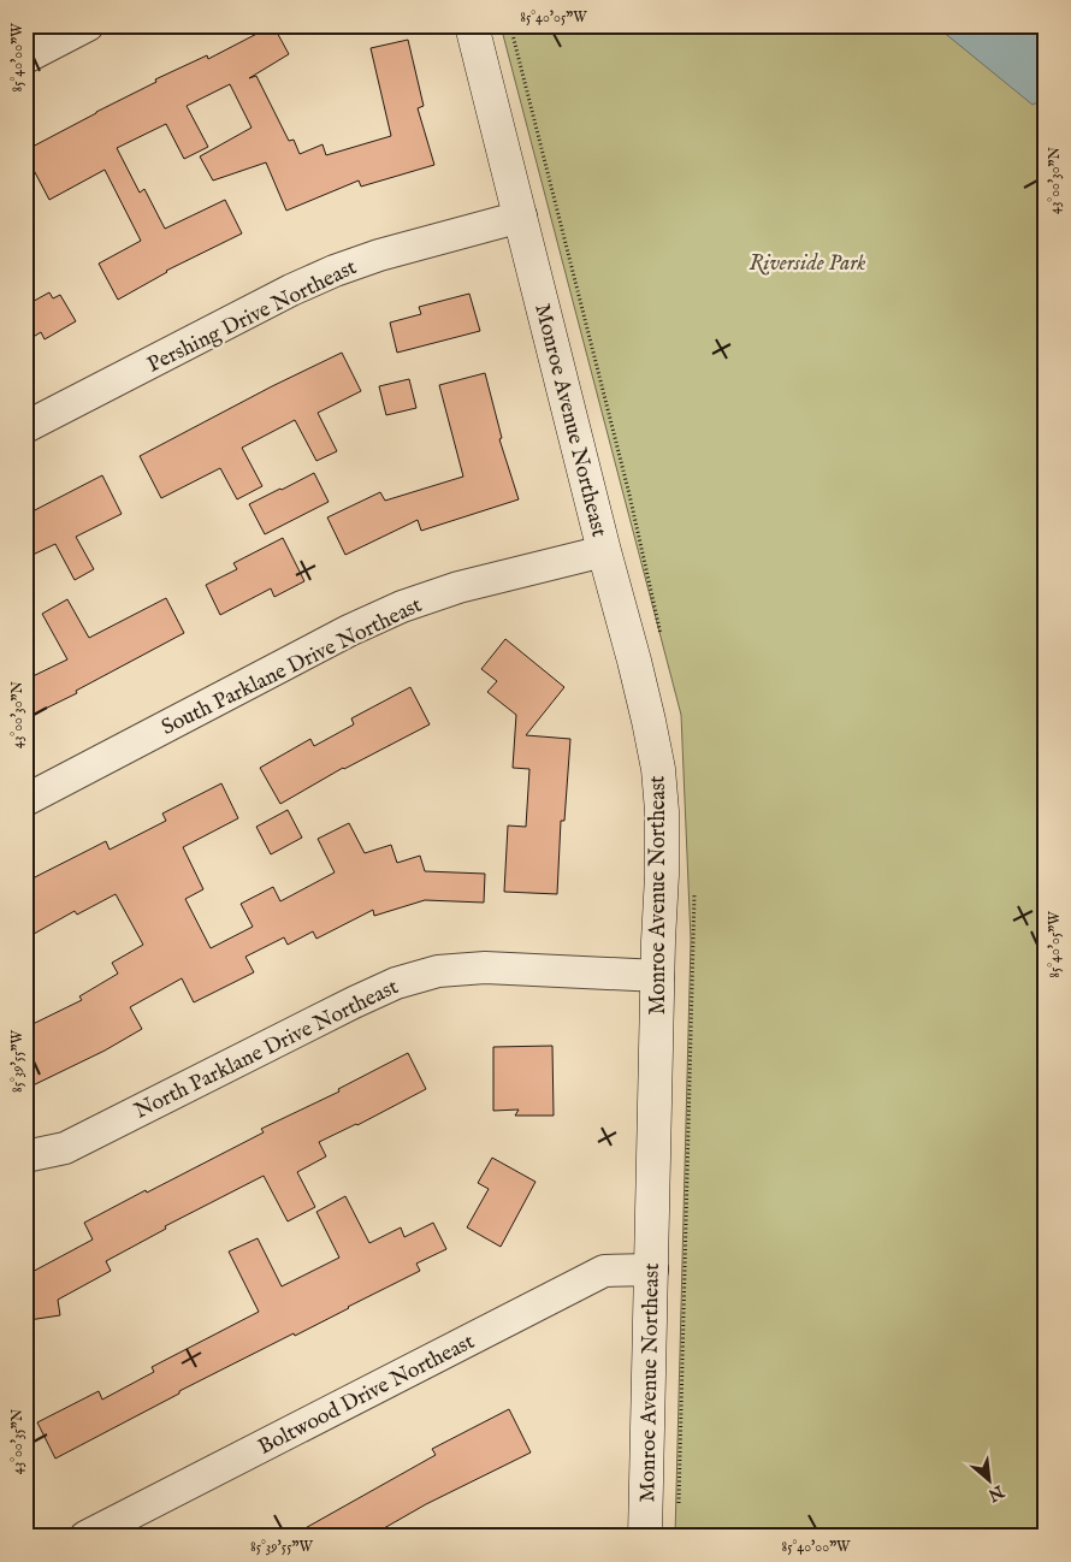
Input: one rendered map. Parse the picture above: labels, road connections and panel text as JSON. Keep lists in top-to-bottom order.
{
  "streets": {
    "main road": ["Monroe Avenue Northeast"],
    "street": [
      "Pershing Drive Northeast",
      "South Parklane Drive Northeast",
      "North Parklane Drive Northeast",
      "Boltwood Drive Northeast"
    ]
  },
  "crossings": [
    ["Pershing Drive Northeast", "Monroe Avenue Northeast"],
    ["Monroe Avenue Northeast", "South Parklane Drive Northeast"],
    ["Monroe Avenue Northeast", "North Parklane Drive Northeast"],
    ["Monroe Avenue Northeast", "Boltwood Drive Northeast"]
  ],
  "parks": ["Riverside Park"],
  "north": "bottom right",
  "coordinates": [
    "85°40'05\"W",
    "85°40'00\"W",
    "43°00'30\"N",
    "85°39'55\"W",
    "43°00'35\"N"
  ]
}
